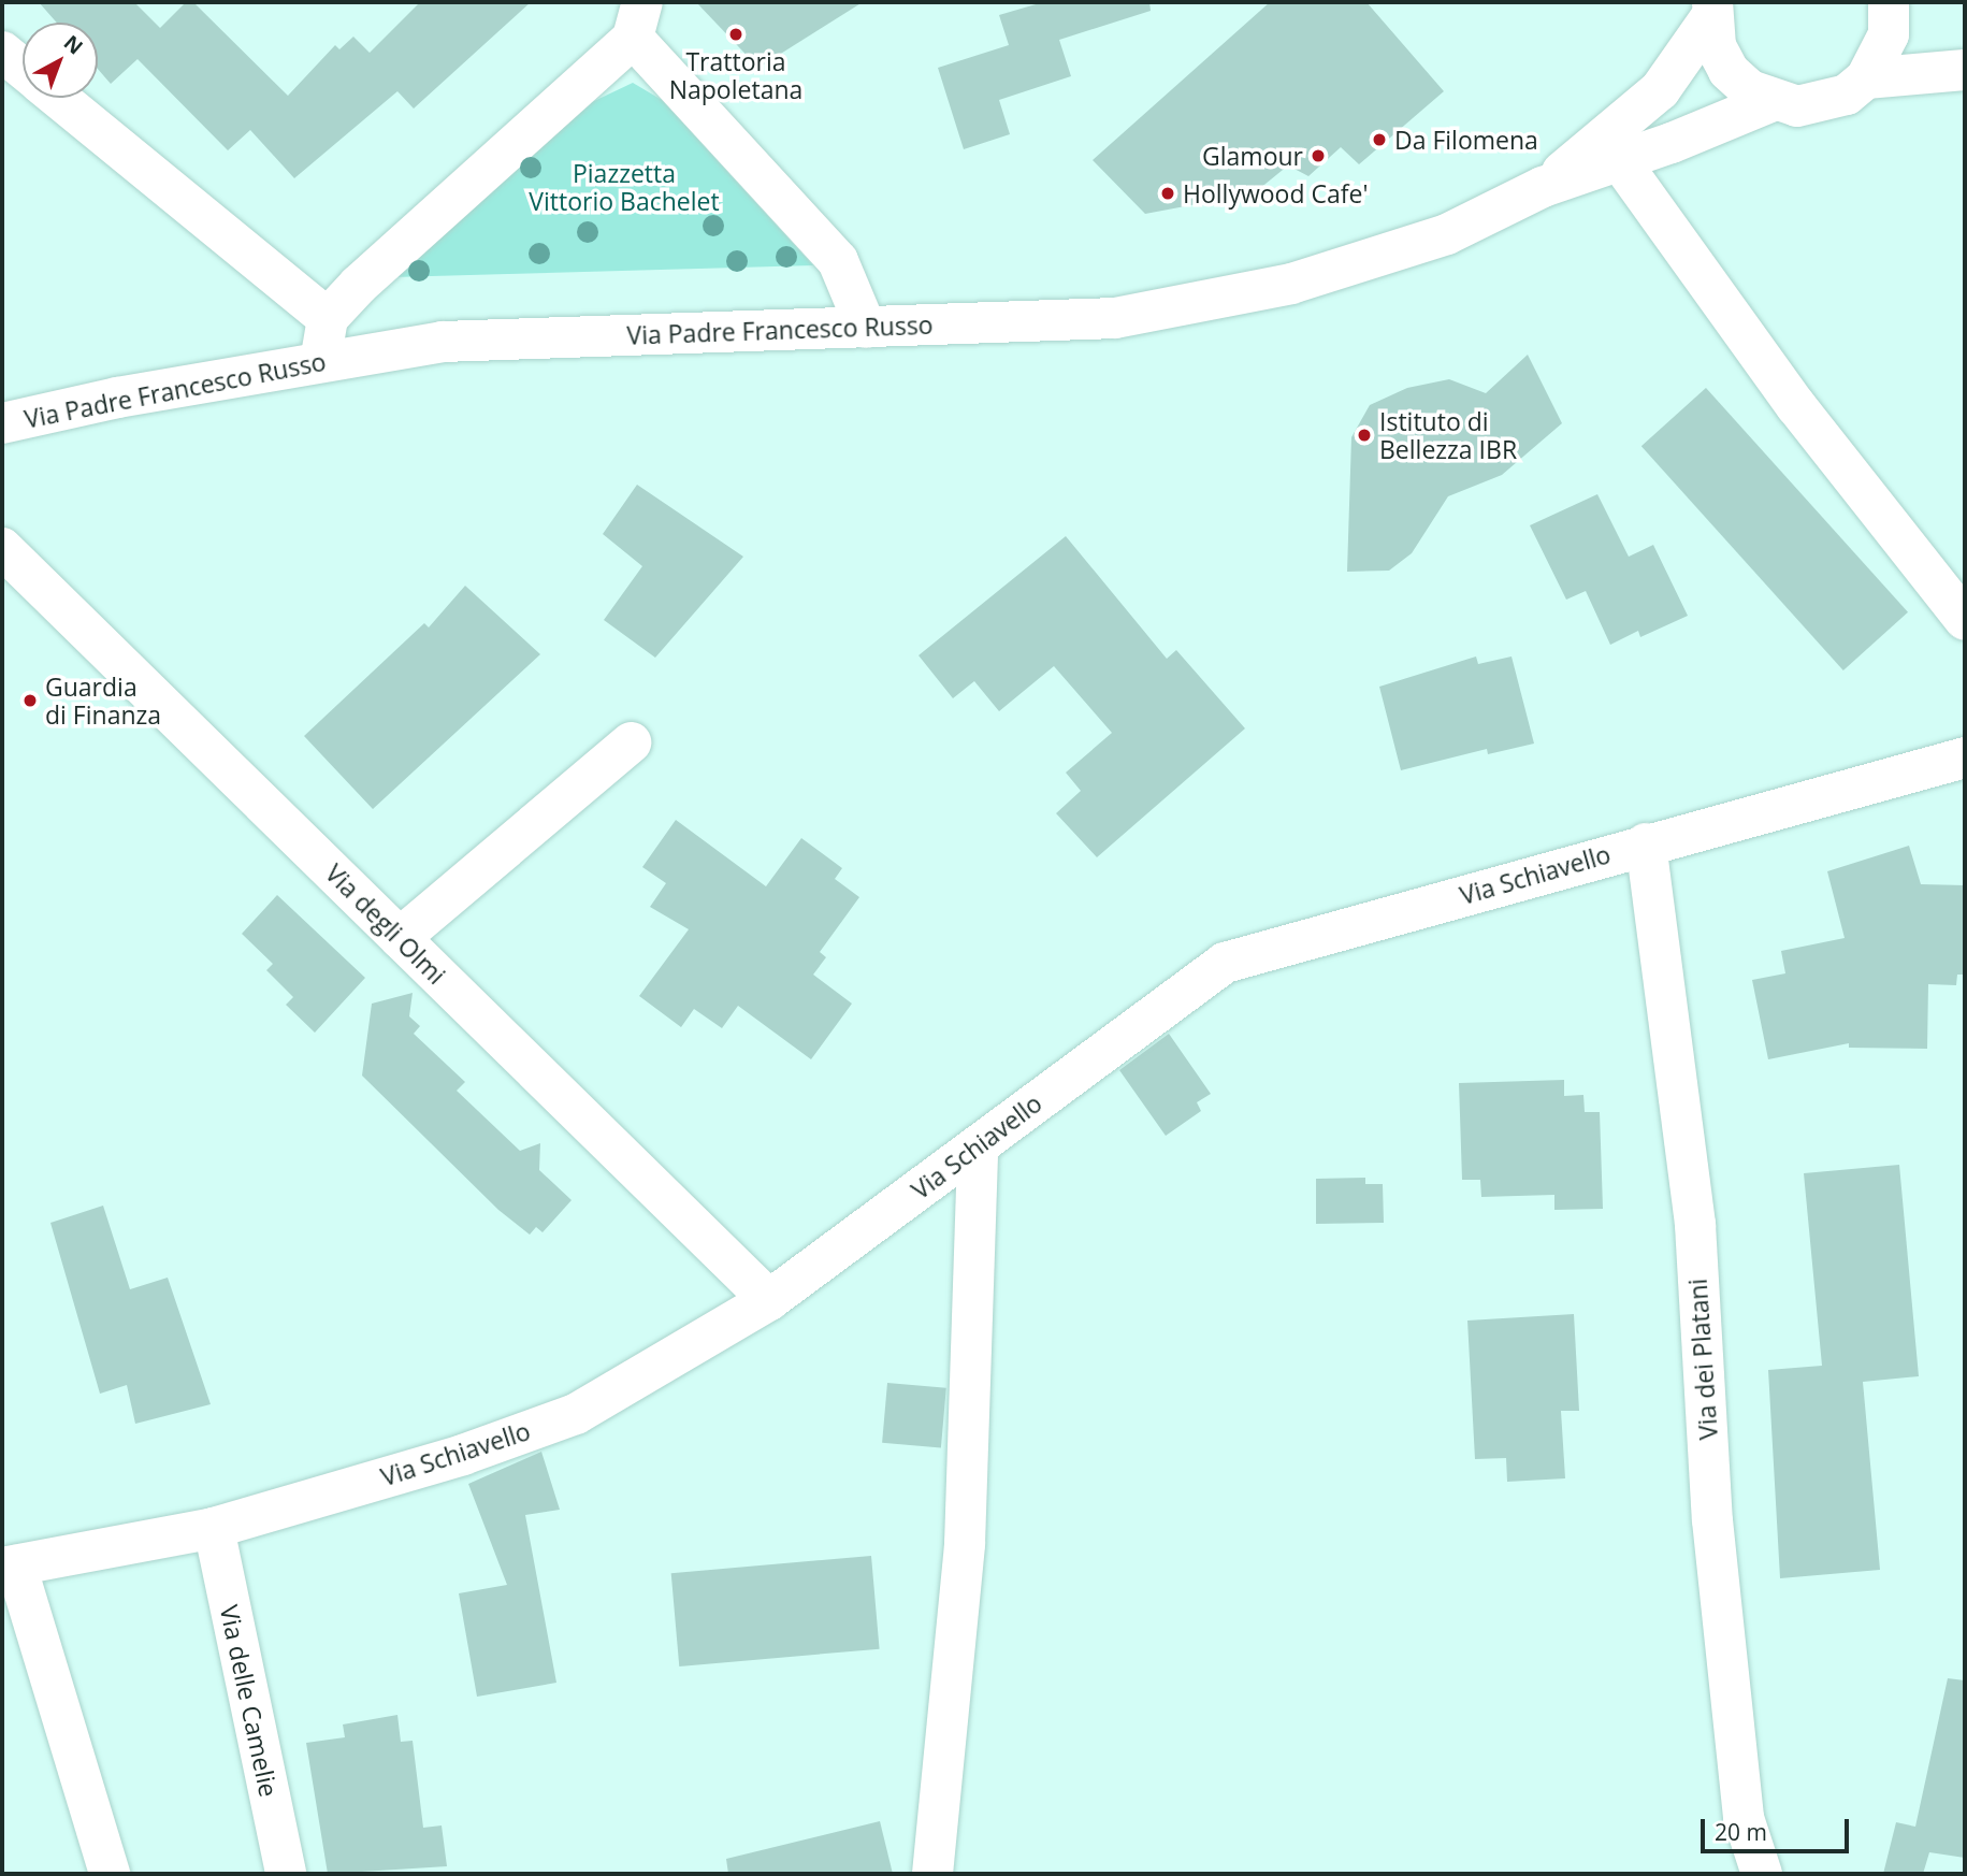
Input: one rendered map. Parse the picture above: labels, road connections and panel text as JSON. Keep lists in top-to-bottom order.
{
  "streets": {
    "street": [
      "Via Padre Francesco Russo",
      "Via Schiavello",
      "Via degli Olmi",
      "Via dei Platani",
      "Via delle Camelie"
    ]
  },
  "crossings": [
    ["Via Schiavello", "Via degli Olmi"],
    ["Via Schiavello", "Via dei Platani"],
    ["Via Schiavello", "Via delle Camelie"]
  ],
  "parks": ["Piazzetta Vittorio Bachelet"],
  "places": [
    "Trattoria Napoletana",
    "Da Filomena",
    "Glamour",
    "Hollywood Cafe'",
    "Istituto di Bellezza IBR",
    "Guardia di Finanza"
  ],
  "scale_bar": "20 m",
  "north": "top right"
}
